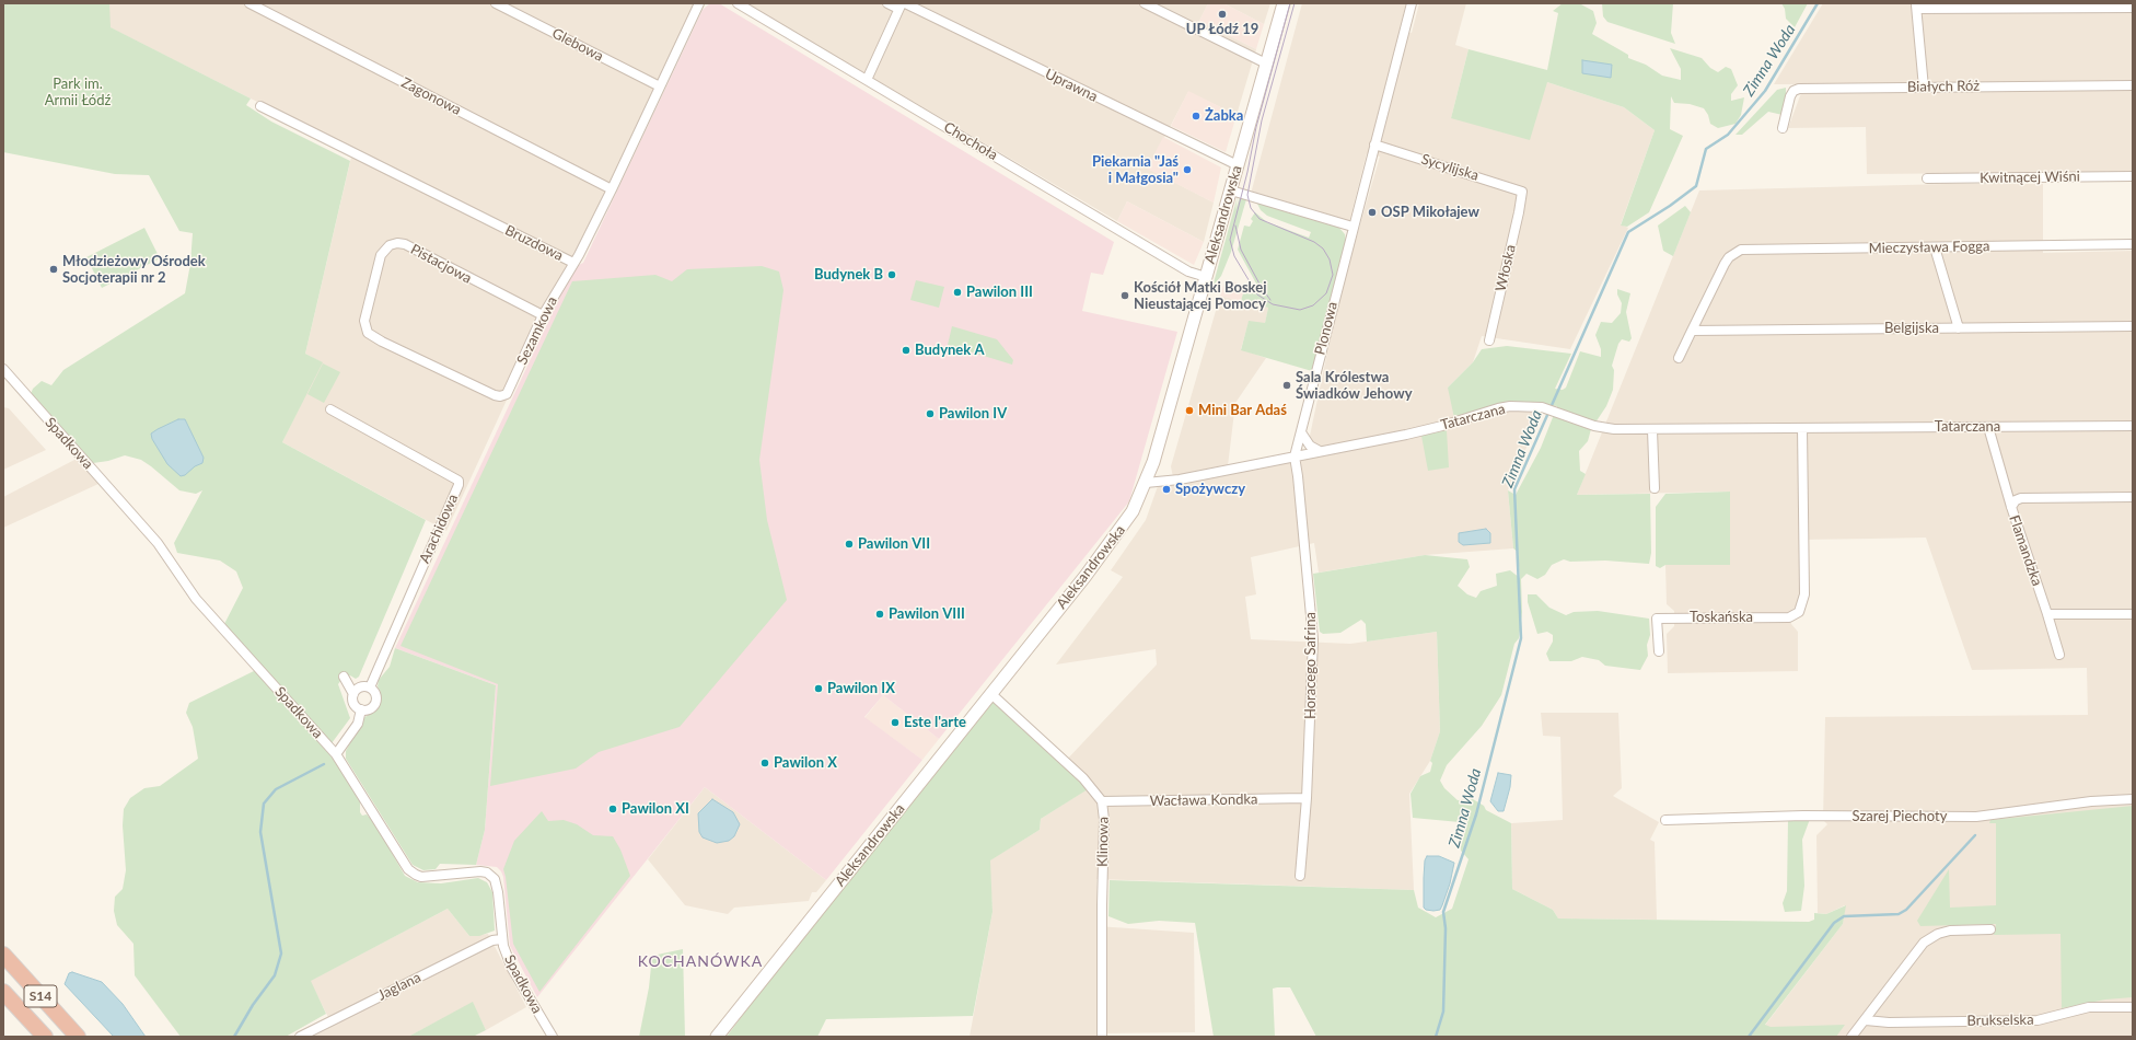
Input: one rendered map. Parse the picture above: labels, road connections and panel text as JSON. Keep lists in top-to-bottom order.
{
  "streets": {
    "highway": ["S14"],
    "main road": ["Aleksandrowska"],
    "street": [
      "Glebowa",
      "Uprawna",
      "Białych Róż",
      "Zagonowa",
      "Chochoła",
      "Sycylijska",
      "Kwitnącej Wiśni",
      "Bruzdowa",
      "Mieczysława Fogga",
      "Pistacjowa",
      "Włoska",
      "Plonowa",
      "Belgijska",
      "Sezamkowa",
      "Tatarczana",
      "Spadkowa",
      "Arachidowa",
      "Flamandzka",
      "Toskańska",
      "Horacego Safrina",
      "Wacława Kondka",
      "Szarej Piechoty",
      "Klinowa",
      "Jaglana",
      "Brukselska"
    ]
  },
  "crossings": [
    ["Glebowa", "Bruzdowa"],
    ["Uprawna", "Aleksandrowska"],
    ["Zagonowa", "Bruzdowa"],
    ["Chochoła", "Aleksandrowska"],
    ["Sycylijska", "Włoska"],
    ["Sycylijska", "Plonowa"],
    ["Aleksandrowska", "Tatarczana"],
    ["Aleksandrowska", "Klinowa"],
    ["Bruzdowa", "Sezamkowa"],
    ["Mieczysława Fogga", "Belgijska"],
    ["Pistacjowa", "Sezamkowa"],
    ["Plonowa", "Tatarczana"],
    ["Plonowa", "Horacego Safrina"],
    ["Tatarczana", "Toskańska"],
    ["Tatarczana", "Horacego Safrina"],
    ["Spadkowa", "Jaglana"],
    ["Horacego Safrina", "Wacława Kondka"],
    ["Wacława Kondka", "Klinowa"]
  ],
  "districts": ["KOCHANÓWKA"],
  "water": ["Zimna Woda"],
  "parks": ["Park im. Armii Łódź"],
  "places": [
    "UP Łódź 19",
    "Żabka",
    "Piekarnia \"Jaś i Małgosia\"",
    "OSP Mikołajew",
    "Młodzieżowy Ośrodek Socjoterapii nr 2",
    "Budynek B",
    "Pawilon III",
    "Kościół Matki Boskej Nieustającej Pomocy",
    "Budynek A",
    "Sala Królestwa Świadków Jehowy",
    "Mini Bar Adaś",
    "Pawilon IV",
    "Spożywczy",
    "Pawilon VII",
    "Pawilon VIII",
    "Pawilon IX",
    "Este l'arte",
    "Pawilon X",
    "Pawilon XI"
  ]
}
